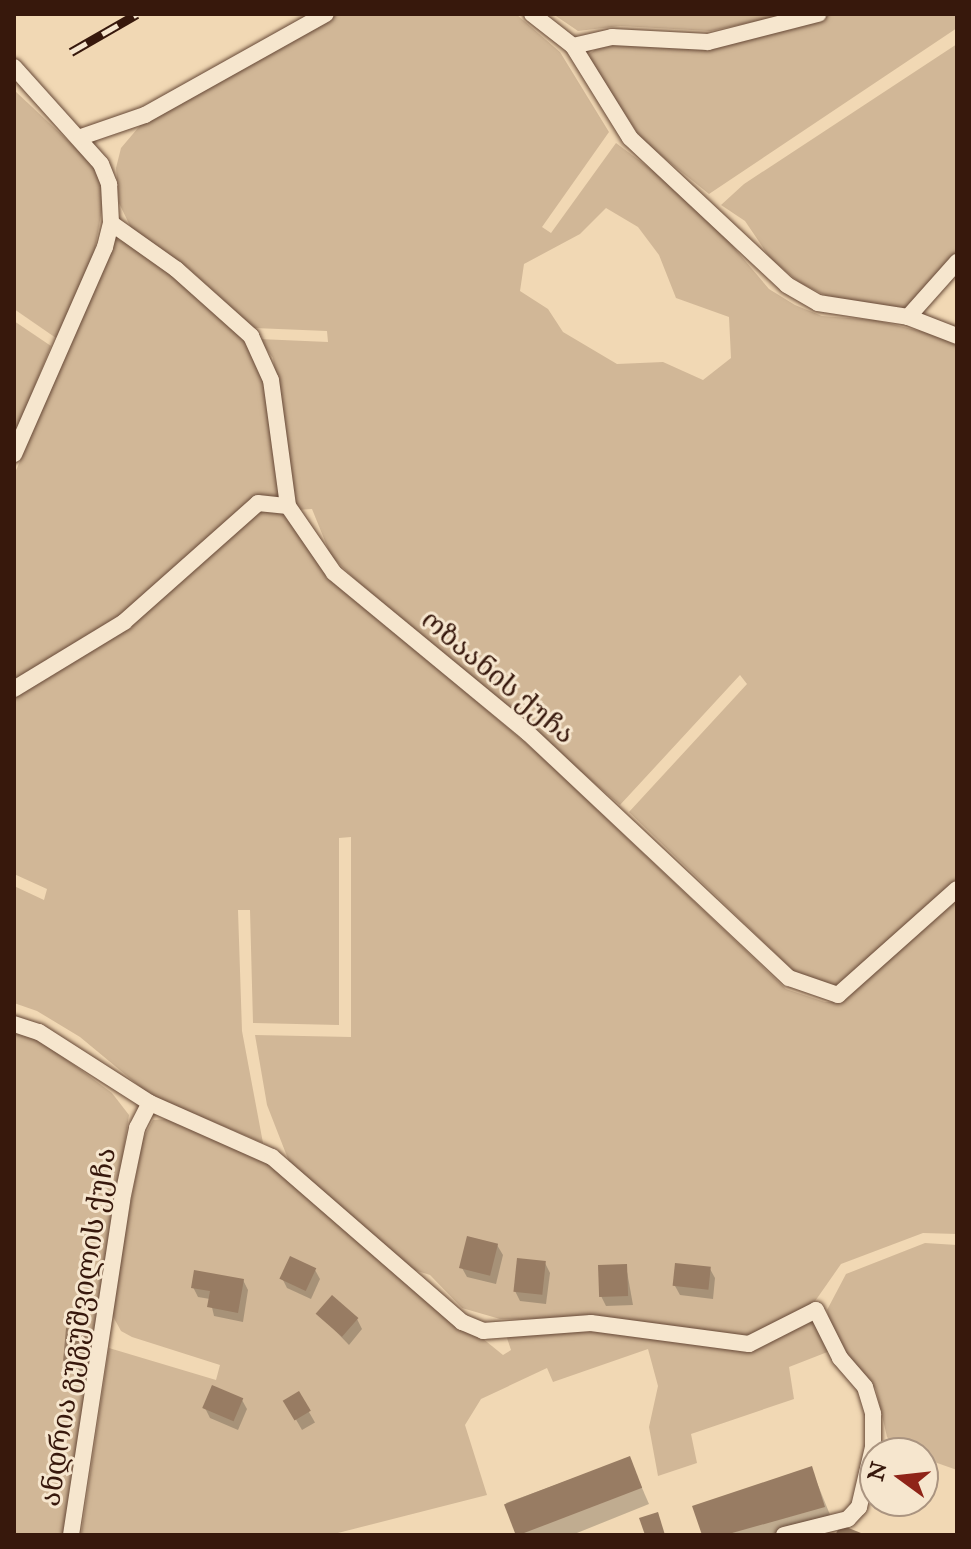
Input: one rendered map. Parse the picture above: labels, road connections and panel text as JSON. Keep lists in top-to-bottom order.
{
  "streets": {
    "street": ["ოზაანის ქუჩა", "ანდრია გუგუშვილის ქუჩა"]
  },
  "north": "left"
}
